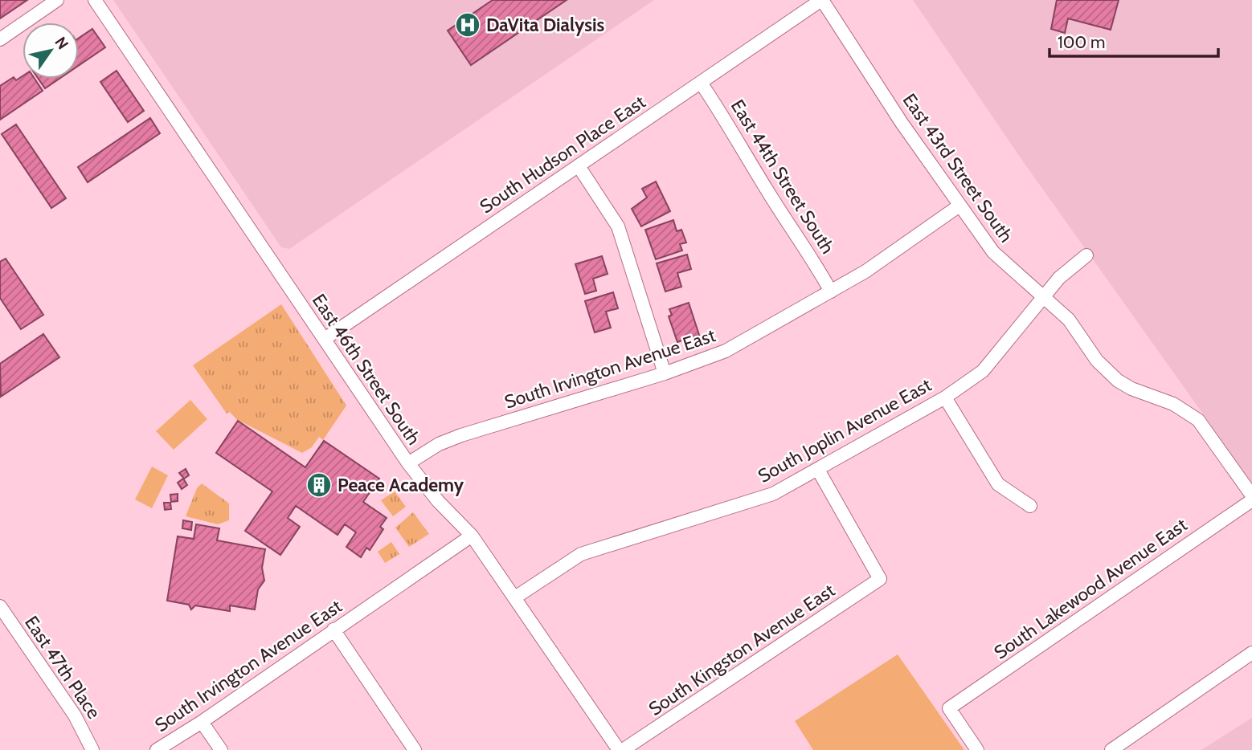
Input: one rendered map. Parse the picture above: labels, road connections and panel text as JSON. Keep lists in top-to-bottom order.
{
  "streets": {
    "street": [
      "South Hudson Place East",
      "East 43rd Street South",
      "East 44th Street South",
      "South Irvington Avenue East",
      "East 46th Street South",
      "South Joplin Avenue East",
      "South Lakewood Avenue East",
      "South Kingston Avenue East",
      "East 47th Place"
    ]
  },
  "crossings": [
    ["South Hudson Place East", "East 43rd Street South"],
    ["South Hudson Place East", "East 44th Street South"],
    ["South Hudson Place East", "East 46th Street South"],
    ["East 43rd Street South", "South Irvington Avenue East"],
    ["East 43rd Street South", "South Joplin Avenue East"],
    ["East 44th Street South", "South Irvington Avenue East"],
    ["South Irvington Avenue East", "East 46th Street South"],
    ["East 46th Street South", "South Joplin Avenue East"],
    ["East 46th Street South", "South Kingston Avenue East"],
    ["South Joplin Avenue East", "South Kingston Avenue East"]
  ],
  "places": {
    "hospital": ["DaVita Dialysis"],
    "building": ["Peace Academy"]
  },
  "scale_bar": "100 m",
  "north": "top right"
}
